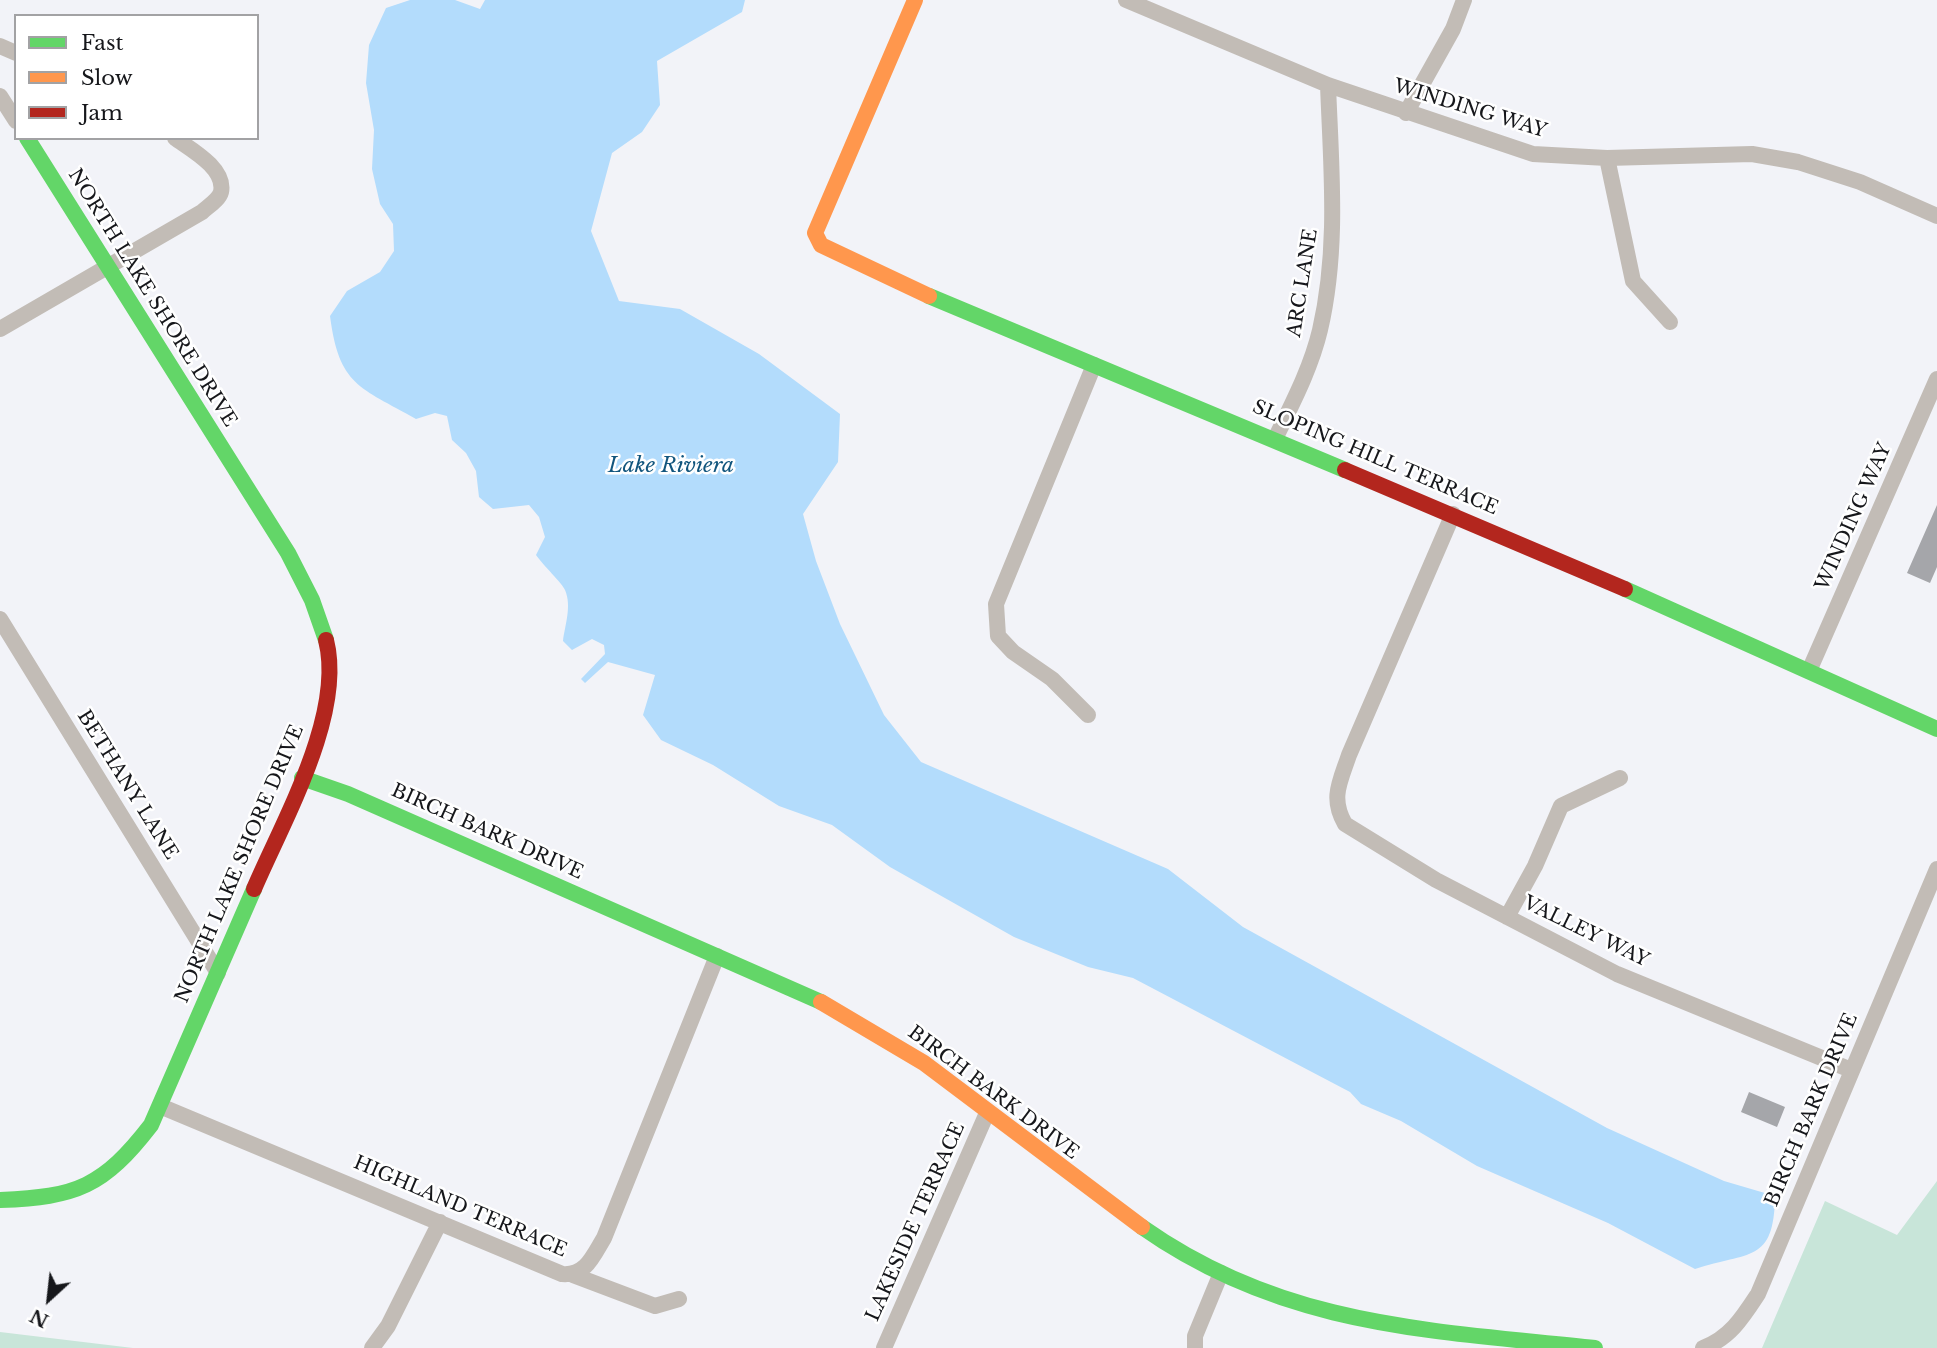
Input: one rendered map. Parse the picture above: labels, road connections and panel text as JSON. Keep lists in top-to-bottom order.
{
  "streets": {
    "street": [
      "WINDING WAY",
      "ARC LANE",
      "NORTH LAKE SHORE DRIVE",
      "SLOPING HILL TERRACE",
      "BETHANY LANE",
      "BIRCH BARK DRIVE",
      "VALLEY WAY",
      "HIGHLAND TERRACE",
      "LAKESIDE TERRACE"
    ]
  },
  "crossings": [
    ["WINDING WAY", "ARC LANE"],
    ["WINDING WAY", "SLOPING HILL TERRACE"],
    ["ARC LANE", "SLOPING HILL TERRACE"],
    ["NORTH LAKE SHORE DRIVE", "BETHANY LANE"],
    ["NORTH LAKE SHORE DRIVE", "BIRCH BARK DRIVE"],
    ["NORTH LAKE SHORE DRIVE", "HIGHLAND TERRACE"],
    ["SLOPING HILL TERRACE", "VALLEY WAY"],
    ["BIRCH BARK DRIVE", "VALLEY WAY"],
    ["BIRCH BARK DRIVE", "HIGHLAND TERRACE"],
    ["BIRCH BARK DRIVE", "LAKESIDE TERRACE"]
  ],
  "water": ["Lake Riviera"],
  "legend": ["Fast", "Slow", "Jam"],
  "north": "bottom left"
}
